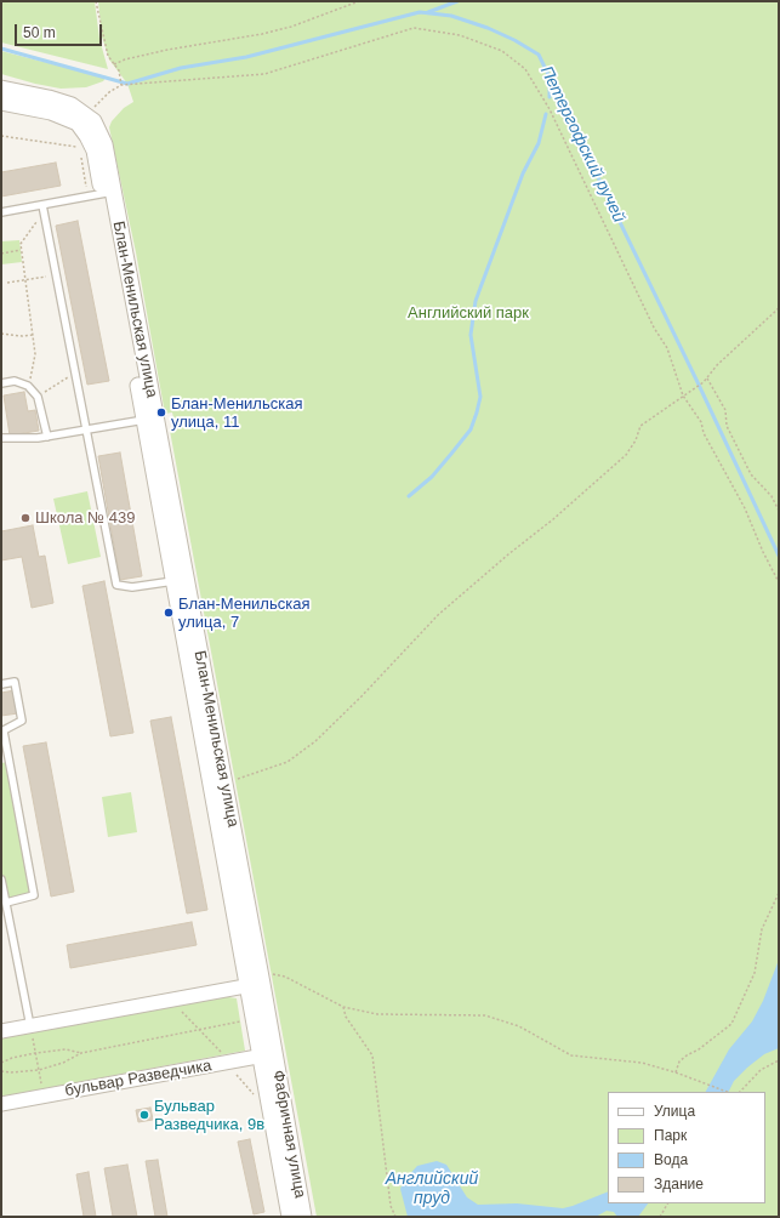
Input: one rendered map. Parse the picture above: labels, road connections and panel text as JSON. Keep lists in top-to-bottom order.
{
  "streets": {
    "street": ["Блан-Менильская улица", "бульвар Разведчика", "Фабричная улица"]
  },
  "crossings": [
    ["Блан-Менильская улица", "бульвар Разведчика"],
    ["Блан-Менильская улица", "Фабричная улица"],
    ["бульвар Разведчика", "Фабричная улица"]
  ],
  "water": ["Петергофский ручей", "Английский пруд"],
  "parks": ["Английский парк"],
  "places": [
    "Блан-Менильская улица, 11",
    "Школа № 439",
    "Блан-Менильская улица, 7",
    "Бульвар Разведчика, 9в"
  ],
  "legend": [
    "Улица",
    "Парк",
    "Вода",
    "Здание"
  ],
  "scale_bar": "50 m"
}
